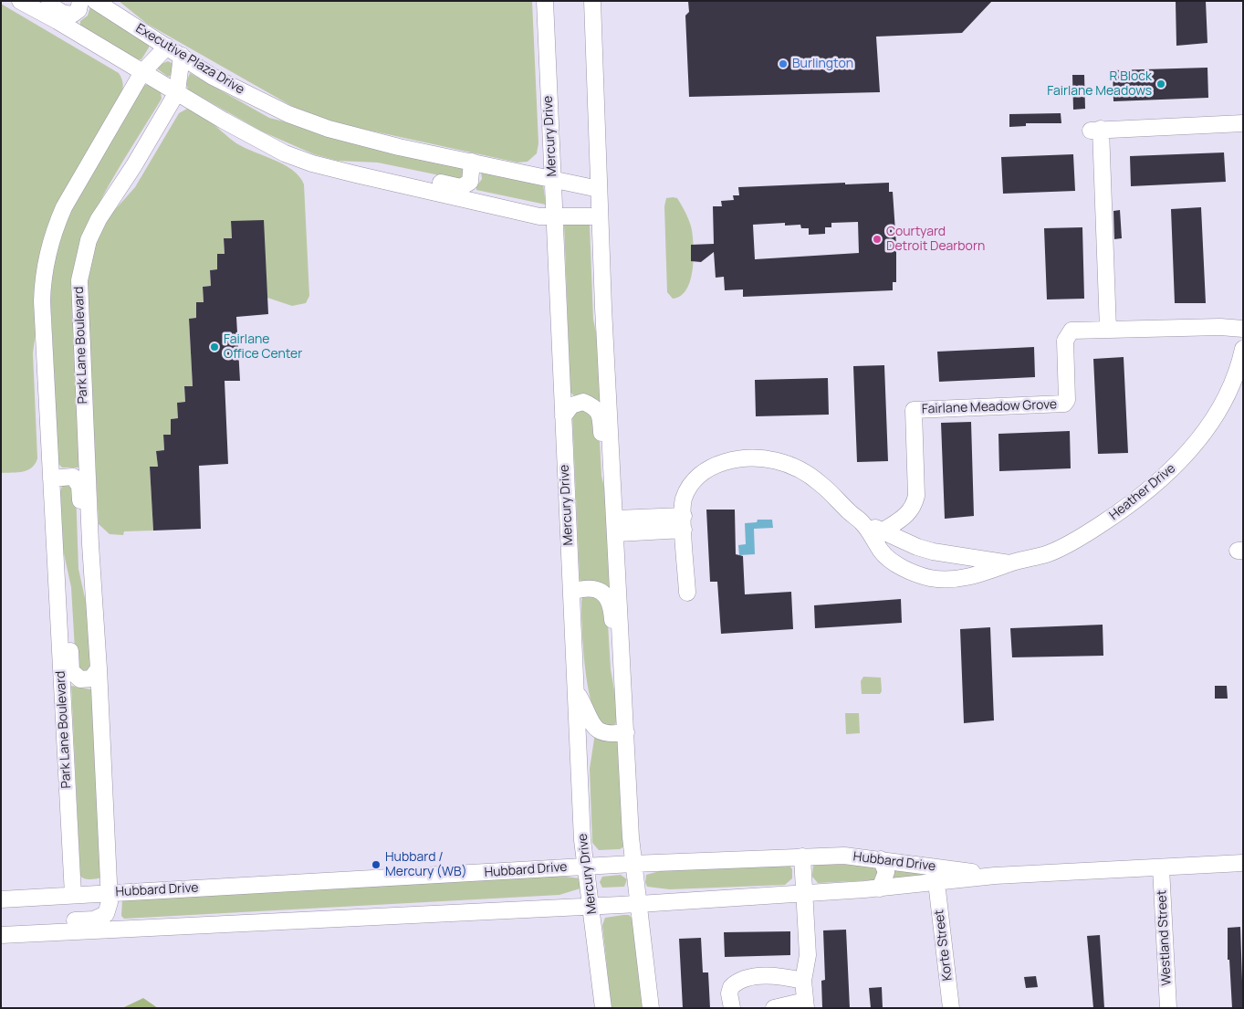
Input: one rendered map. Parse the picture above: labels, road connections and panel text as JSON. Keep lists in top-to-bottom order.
{
  "streets": {
    "street": [
      "Executive Plaza Drive",
      "Mercury Drive",
      "Park Lane Boulevard",
      "Fairlane Meadow Grove",
      "Heather Drive",
      "Hubbard Drive",
      "Westland Street",
      "Korte Street"
    ]
  },
  "crossings": [
    ["Executive Plaza Drive", "Mercury Drive"],
    ["Executive Plaza Drive", "Park Lane Boulevard"],
    ["Mercury Drive", "Hubbard Drive"],
    ["Park Lane Boulevard", "Hubbard Drive"],
    ["Fairlane Meadow Grove", "Heather Drive"],
    ["Hubbard Drive", "Westland Street"],
    ["Hubbard Drive", "Korte Street"]
  ],
  "places": [
    "Burlington",
    "R Block Fairlane Meadows",
    "Courtyard Detroit Dearborn",
    "Fairlane Office Center",
    "Hubbard / Mercury (WB)"
  ]
}
